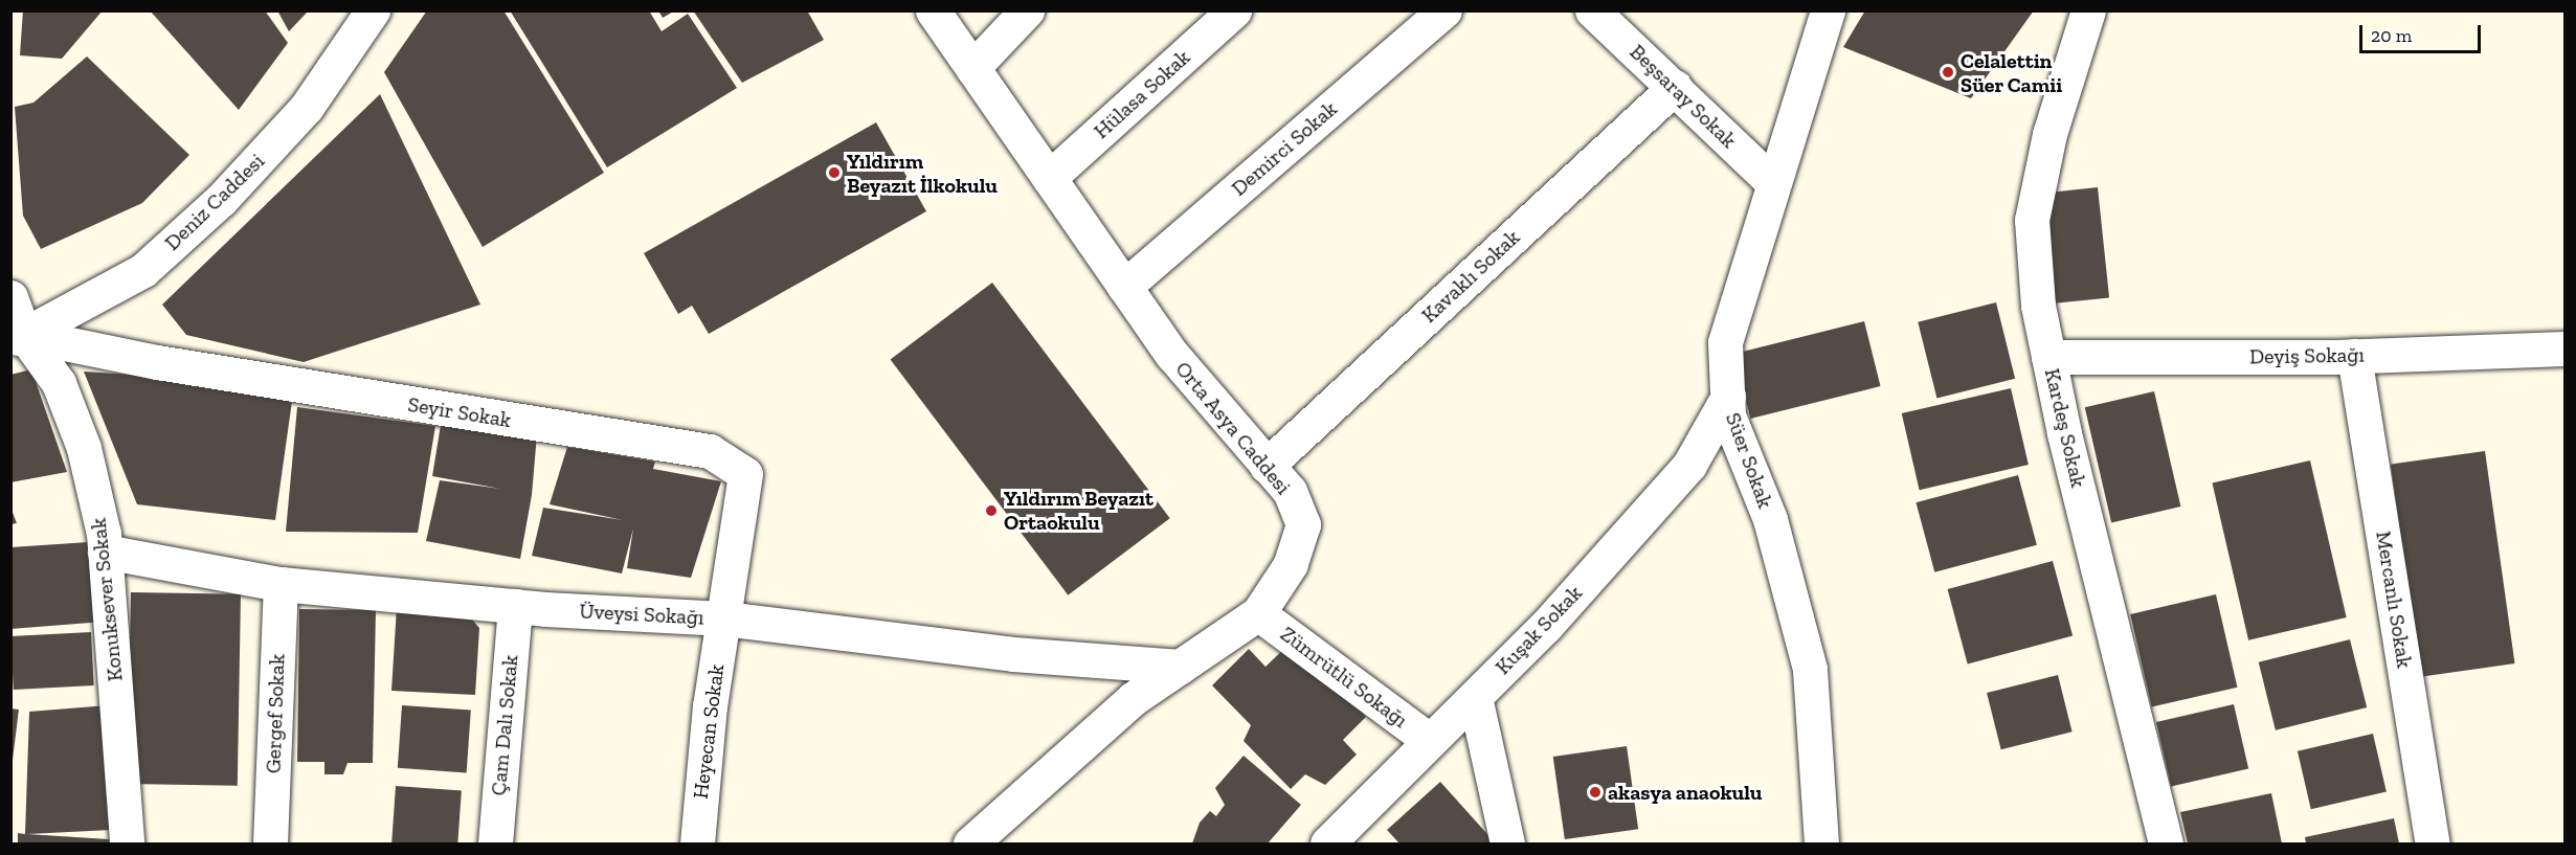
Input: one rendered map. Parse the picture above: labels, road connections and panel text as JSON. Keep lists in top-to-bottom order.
{
  "streets": {
    "street": [
      "Hülasa Sokak",
      "Beşsaray Sokak",
      "Demirci Sokak",
      "Deniz Caddesi",
      "Kavaklı Sokak",
      "Deyiş Sokağı",
      "Seyir Sokak",
      "Orta Asya Caddesi",
      "Kardeş Sokak",
      "Süer Sokak",
      "Konuksever Sokak",
      "Mercanlı Sokak",
      "Üveysi Sokağı",
      "Kuşak Sokak",
      "Zümrütlü Sokağı",
      "Gergef Sokak",
      "Çam Dalı Sokak",
      "Heyecan Sokak"
    ]
  },
  "crossings": [
    ["Hülasa Sokak", "Orta Asya Caddesi"],
    ["Beşsaray Sokak", "Kavaklı Sokak"],
    ["Beşsaray Sokak", "Süer Sokak"],
    ["Demirci Sokak", "Orta Asya Caddesi"],
    ["Deniz Caddesi", "Seyir Sokak"],
    ["Deniz Caddesi", "Konuksever Sokak"],
    ["Kavaklı Sokak", "Orta Asya Caddesi"],
    ["Deyiş Sokağı", "Kardeş Sokak"],
    ["Deyiş Sokağı", "Mercanlı Sokak"],
    ["Seyir Sokak", "Konuksever Sokak"],
    ["Seyir Sokak", "Üveysi Sokağı"],
    ["Seyir Sokak", "Heyecan Sokak"],
    ["Orta Asya Caddesi", "Üveysi Sokağı"],
    ["Orta Asya Caddesi", "Zümrütlü Sokağı"],
    ["Süer Sokak", "Kuşak Sokak"],
    ["Konuksever Sokak", "Üveysi Sokağı"],
    ["Üveysi Sokağı", "Gergef Sokak"],
    ["Üveysi Sokağı", "Çam Dalı Sokak"],
    ["Üveysi Sokağı", "Heyecan Sokak"],
    ["Kuşak Sokak", "Zümrütlü Sokağı"]
  ],
  "places": [
    "Celalettin Süer Camii",
    "Yıldırım Beyazıt İlkokulu",
    "Yıldırım Beyazıt Ortaokulu",
    "akasya anaokulu"
  ],
  "scale_bar": "20 m"
}
